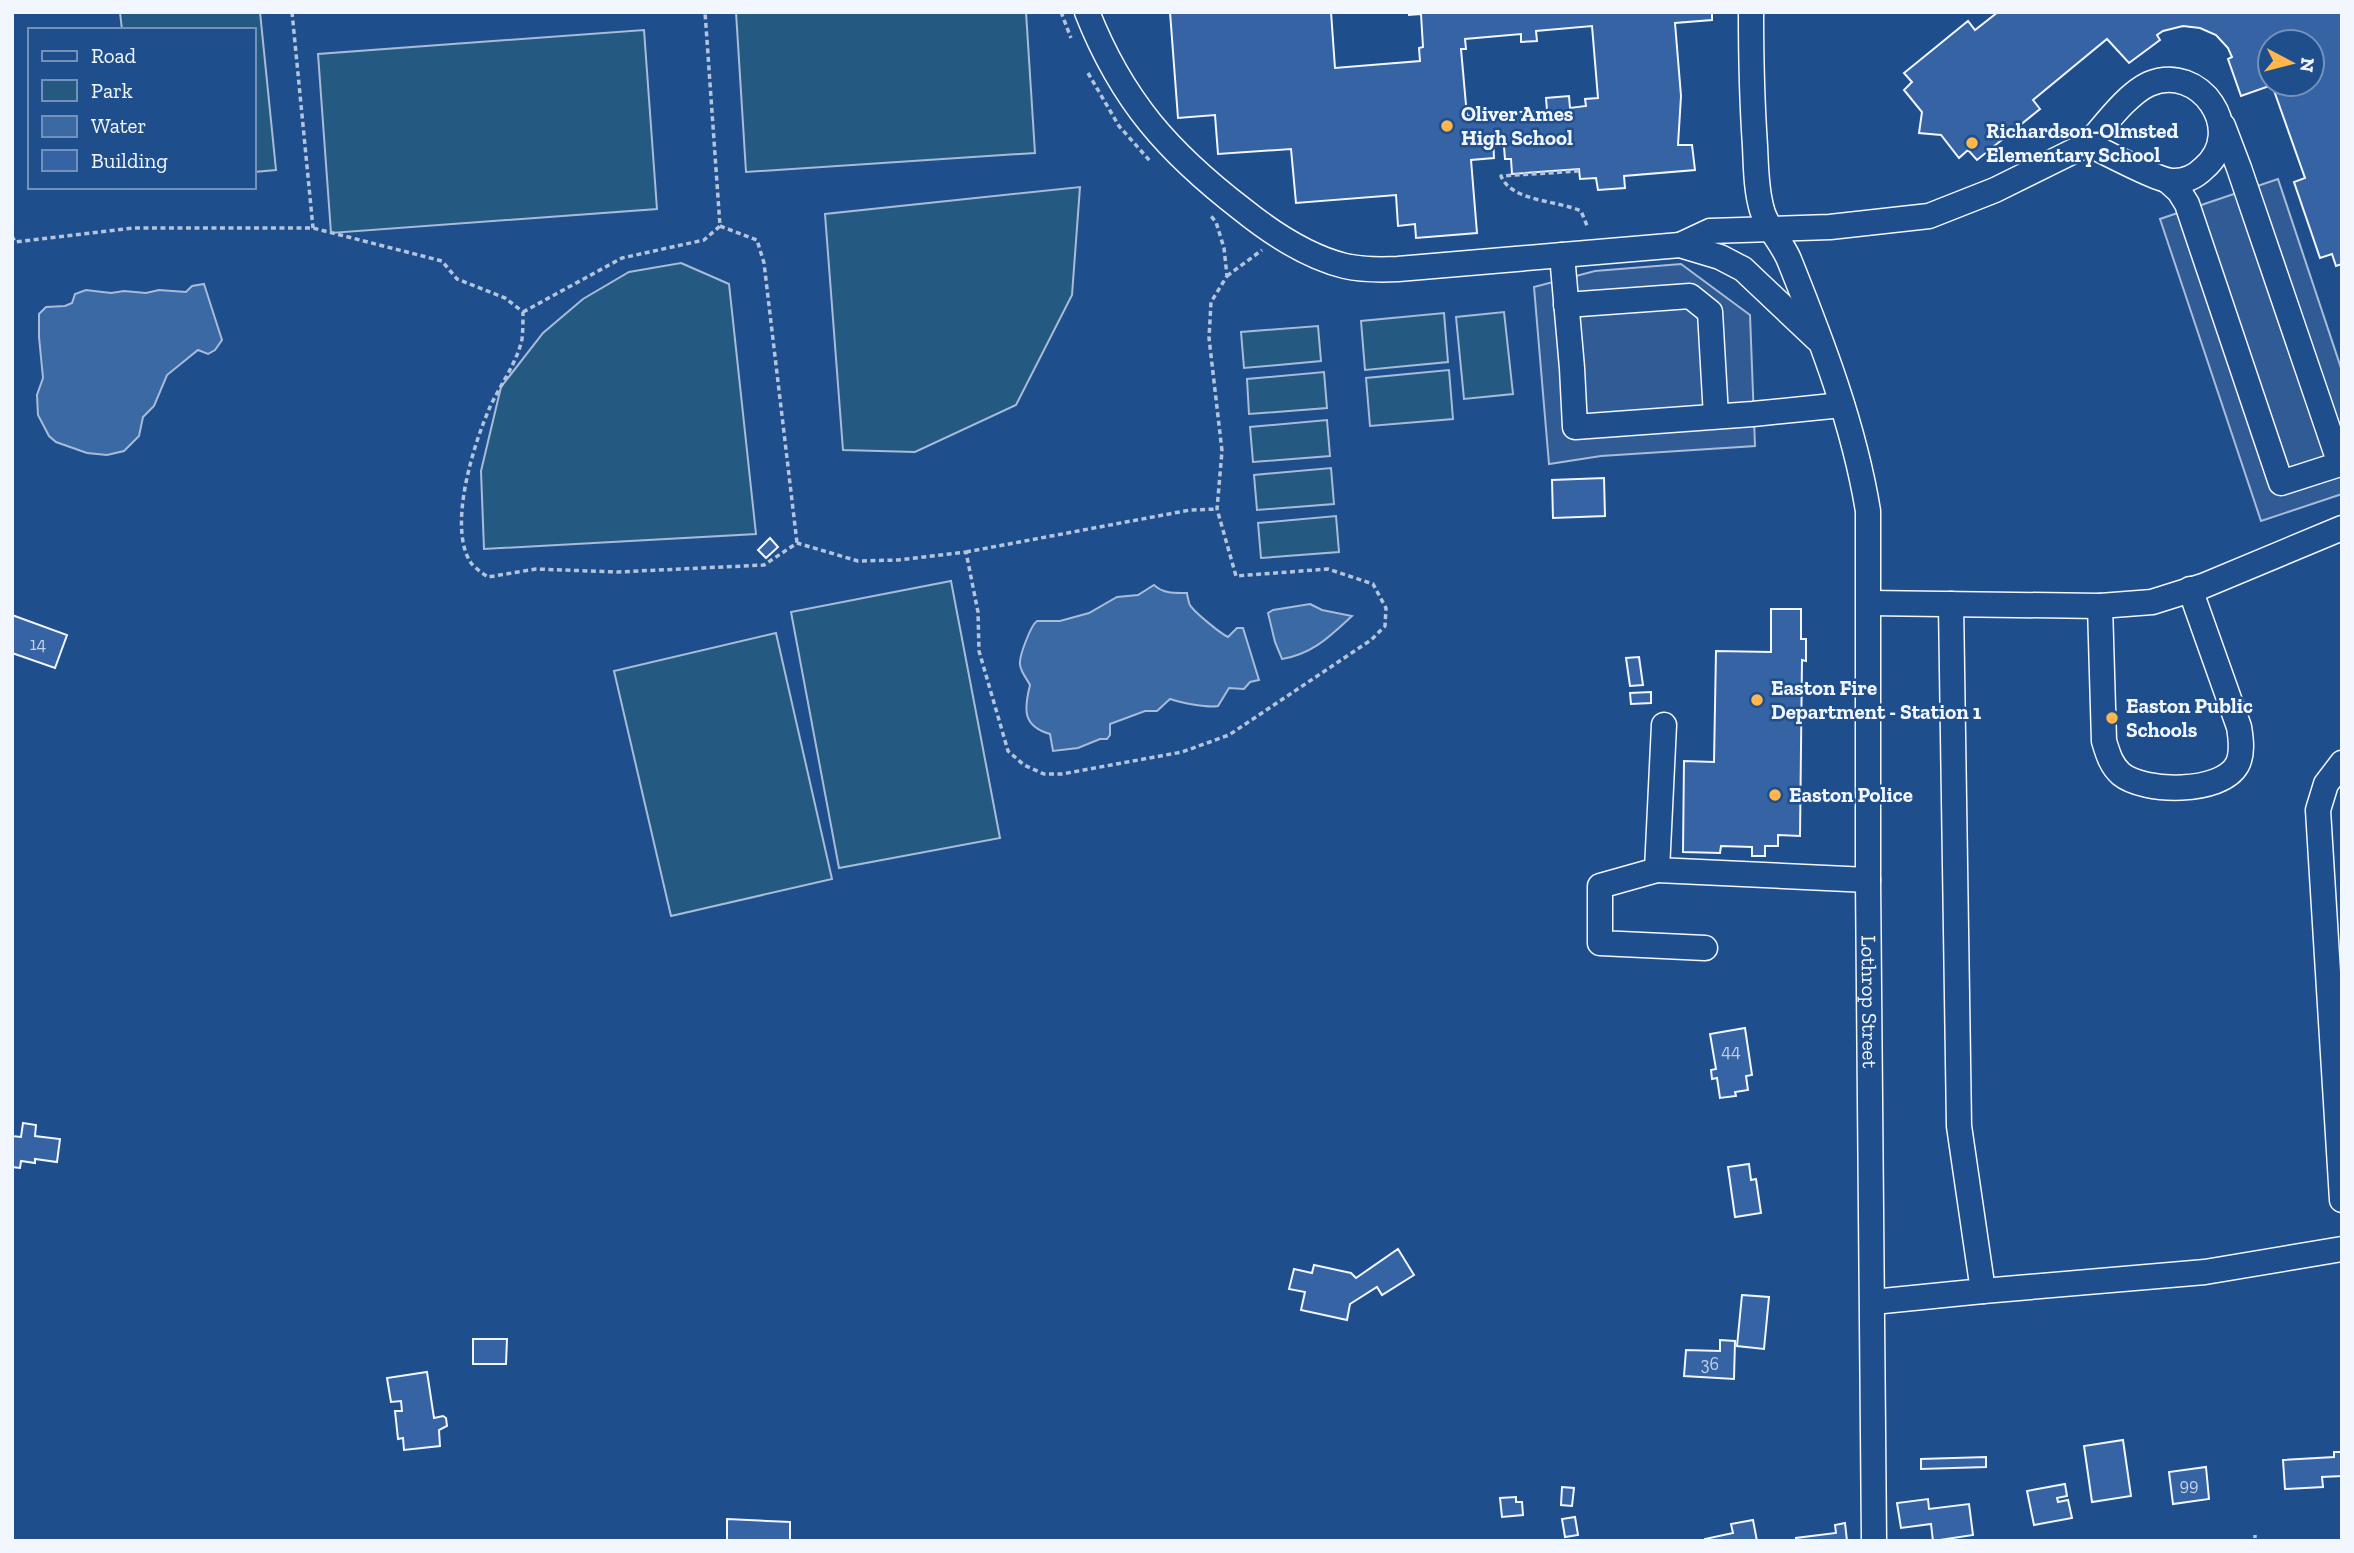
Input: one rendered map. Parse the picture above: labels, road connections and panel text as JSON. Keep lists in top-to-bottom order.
{
  "streets": {
    "street": ["Lothrop Street"]
  },
  "places": [
    "Oliver Ames High School",
    "Richardson-Olmsted Elementary School",
    "Easton Fire Department - Station 1",
    "Easton Public Schools",
    "Easton Police"
  ],
  "house_numbers": [
    "14",
    "44",
    "36",
    "99"
  ],
  "legend": [
    "Road",
    "Park",
    "Water",
    "Building"
  ],
  "north": "right"
}
